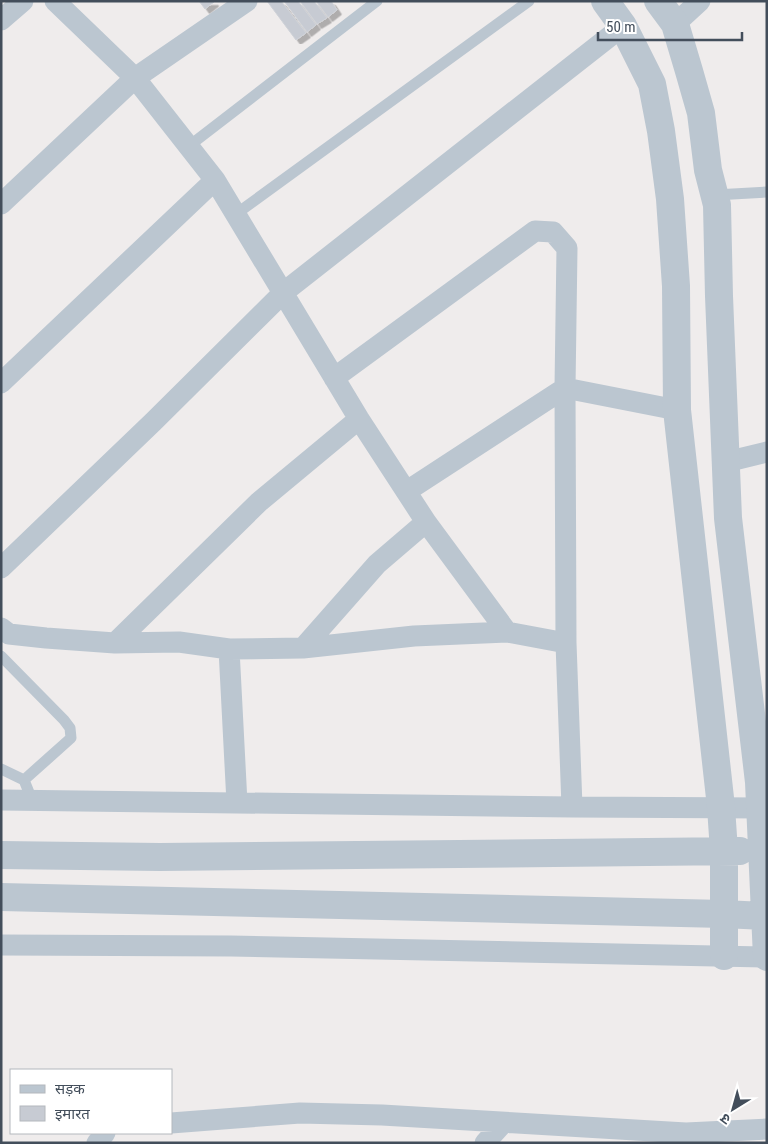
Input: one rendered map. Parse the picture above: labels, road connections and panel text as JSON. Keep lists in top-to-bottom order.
{
  "legend": ["सड़क", "इमारत"],
  "scale_bar": "50 m",
  "north": "bottom left"
}
